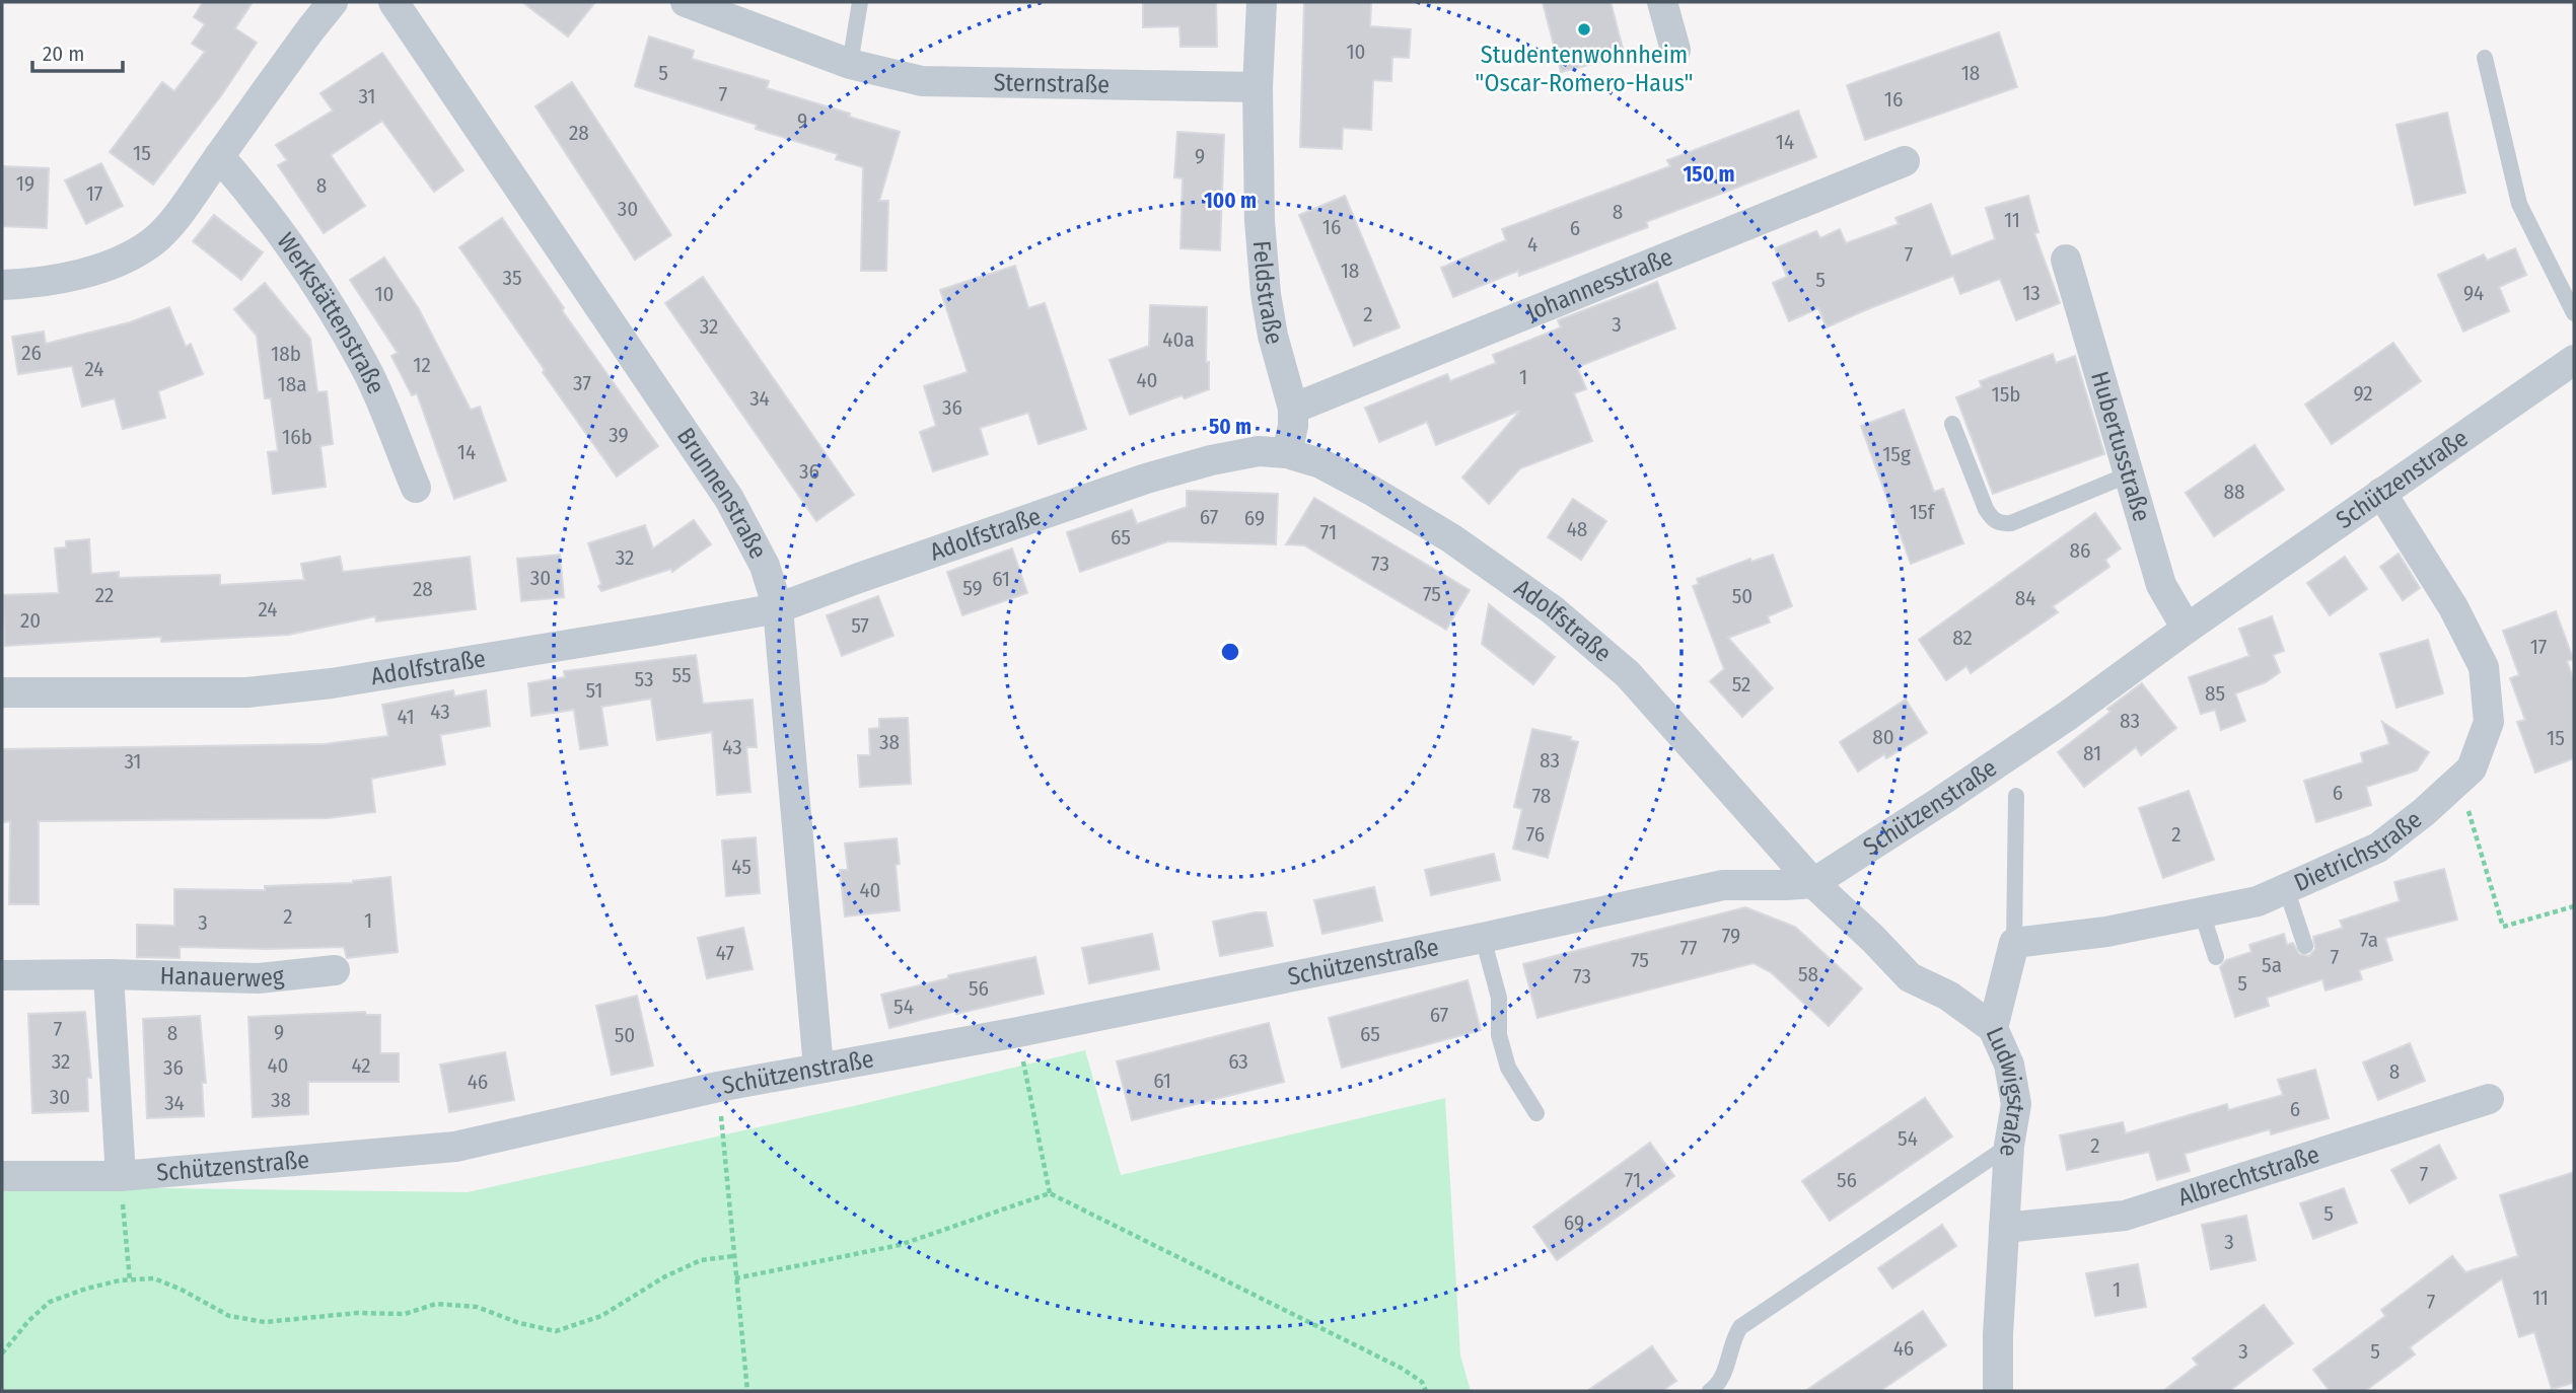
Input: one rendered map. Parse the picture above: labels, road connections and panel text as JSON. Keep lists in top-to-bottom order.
{
  "streets": {
    "street": [
      "Sternstraße",
      "Johannesstraße",
      "Feldstraße",
      "Werkstättenstraße",
      "Hubertusstraße",
      "Schützenstraße",
      "Brunnenstraße",
      "Adolfstraße",
      "Dietrichstraße",
      "Hanauerweg",
      "Ludwigstraße",
      "Albrechtstraße"
    ]
  },
  "crossings": [
    ["Sternstraße", "Feldstraße"],
    ["Johannesstraße", "Feldstraße"],
    ["Feldstraße", "Adolfstraße"],
    ["Hubertusstraße", "Schützenstraße"],
    ["Schützenstraße", "Brunnenstraße"],
    ["Schützenstraße", "Adolfstraße"],
    ["Schützenstraße", "Dietrichstraße"],
    ["Schützenstraße", "Ludwigstraße"],
    ["Brunnenstraße", "Adolfstraße"],
    ["Adolfstraße", "Ludwigstraße"],
    ["Ludwigstraße", "Albrechtstraße"]
  ],
  "places": ["Studentenwohnheim \"Oscar-Romero-Haus\""],
  "house_numbers": [
    "10",
    "5",
    "18",
    "7",
    "31",
    "16",
    "9",
    "28",
    "14",
    "15",
    "9",
    "19",
    "8",
    "17",
    "30",
    "8",
    "11",
    "16",
    "6",
    "4",
    "7",
    "18",
    "35",
    "5",
    "13",
    "94",
    "10",
    "2",
    "3",
    "32",
    "40a",
    "26",
    "18b",
    "12",
    "24",
    "1",
    "40",
    "37",
    "18a",
    "92",
    "15b",
    "34",
    "36",
    "39",
    "16b",
    "14",
    "15g",
    "36",
    "88",
    "15f",
    "67",
    "69",
    "48",
    "71",
    "65",
    "86",
    "32",
    "73",
    "30",
    "61",
    "59",
    "28",
    "75",
    "22",
    "50",
    "84",
    "24",
    "20",
    "57",
    "82",
    "17",
    "55",
    "53",
    "52",
    "51",
    "85",
    "43",
    "41",
    "83",
    "80",
    "15",
    "38",
    "43",
    "81",
    "83",
    "31",
    "6",
    "78",
    "76",
    "2",
    "45",
    "40",
    "2",
    "1",
    "3",
    "79",
    "7a",
    "77",
    "47",
    "7",
    "75",
    "5a",
    "58",
    "73",
    "5",
    "56",
    "54",
    "67",
    "7",
    "9",
    "8",
    "65",
    "50",
    "32",
    "63",
    "40",
    "42",
    "36",
    "8",
    "61",
    "46",
    "30",
    "38",
    "34",
    "6",
    "54",
    "2",
    "7",
    "71",
    "56",
    "5",
    "69",
    "3",
    "1",
    "11",
    "7",
    "46",
    "3",
    "5"
  ],
  "scale_bar": "20 m",
  "rings": ["150 m", "100 m", "50 m"]
}
